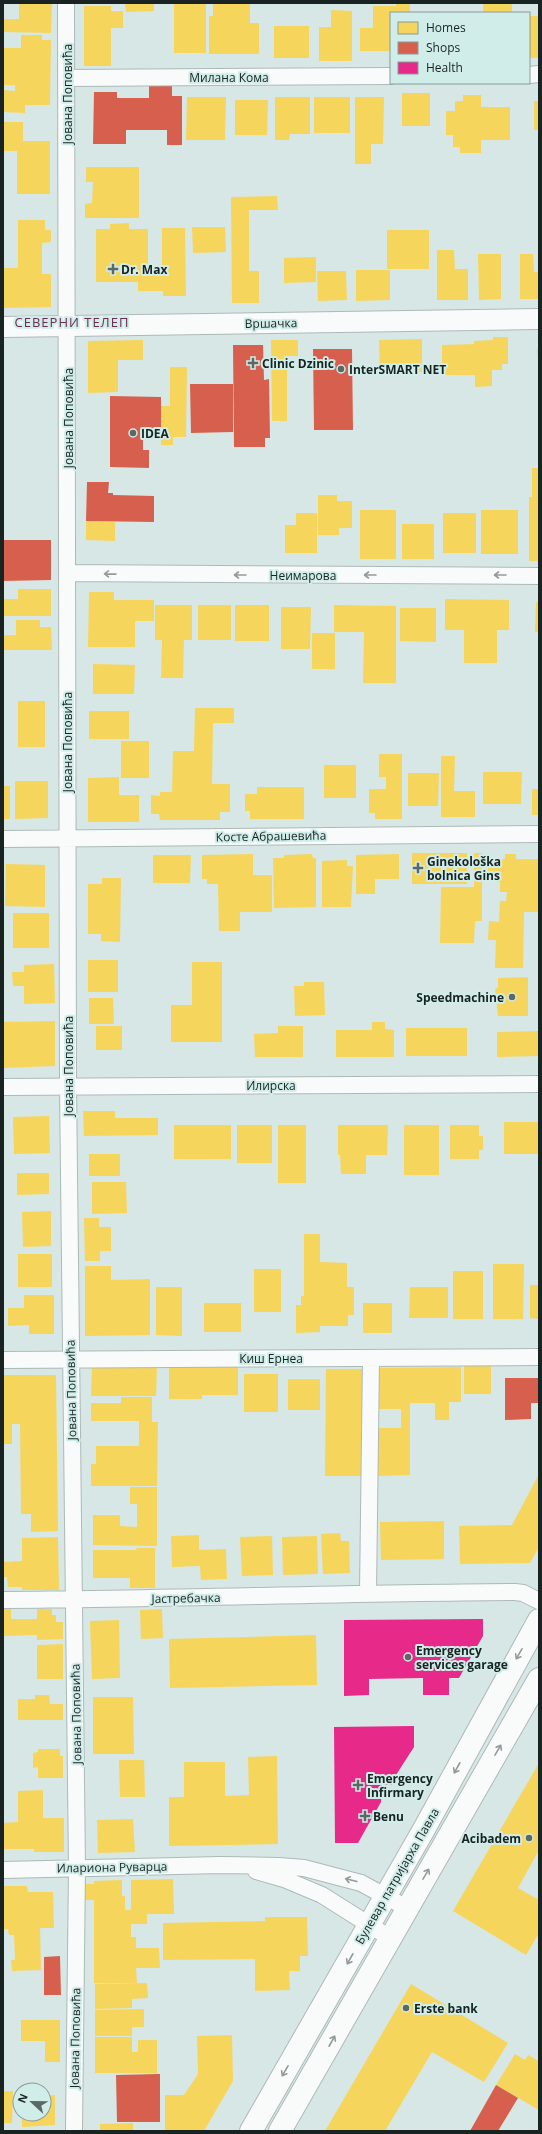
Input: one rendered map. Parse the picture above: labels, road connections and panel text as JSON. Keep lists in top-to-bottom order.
{
  "streets": {
    "main road": ["Булевар патријарха Павла"],
    "street": [
      "Милана Кома",
      "Јована Поповића",
      "Вршачка",
      "Неимарова",
      "Косте Абрашевића",
      "Илирска",
      "Киш Ернеа",
      "Јастребачка",
      "Илариона Руварца"
    ]
  },
  "crossings": [
    ["Милана Кома", "Јована Поповића"],
    ["Јована Поповића", "Вршачка"],
    ["Јована Поповића", "Неимарова"],
    ["Јована Поповића", "Косте Абрашевића"],
    ["Јована Поповића", "Илирска"],
    ["Јована Поповића", "Киш Ернеа"],
    ["Јована Поповића", "Јастребачка"],
    ["Јована Поповића", "Илариона Руварца"],
    ["Илариона Руварца", "Булевар патријарха Павла"]
  ],
  "one_way": ["Неимарова"],
  "districts": ["СЕВЕРНИ ТЕЛЕП"],
  "places": {
    "health": [
      "Dr. Max",
      "Clinic Dzinic",
      "Ginekološka bolnica Gins",
      "Emergency Infirmary",
      "Benu"
    ],
    "other": [
      "InterSMART NET",
      "IDEA",
      "Speedmachine",
      "Emergency services garage",
      "Acibadem",
      "Erste bank"
    ]
  },
  "legend": ["Homes", "Shops", "Health"],
  "north": "left"
}
